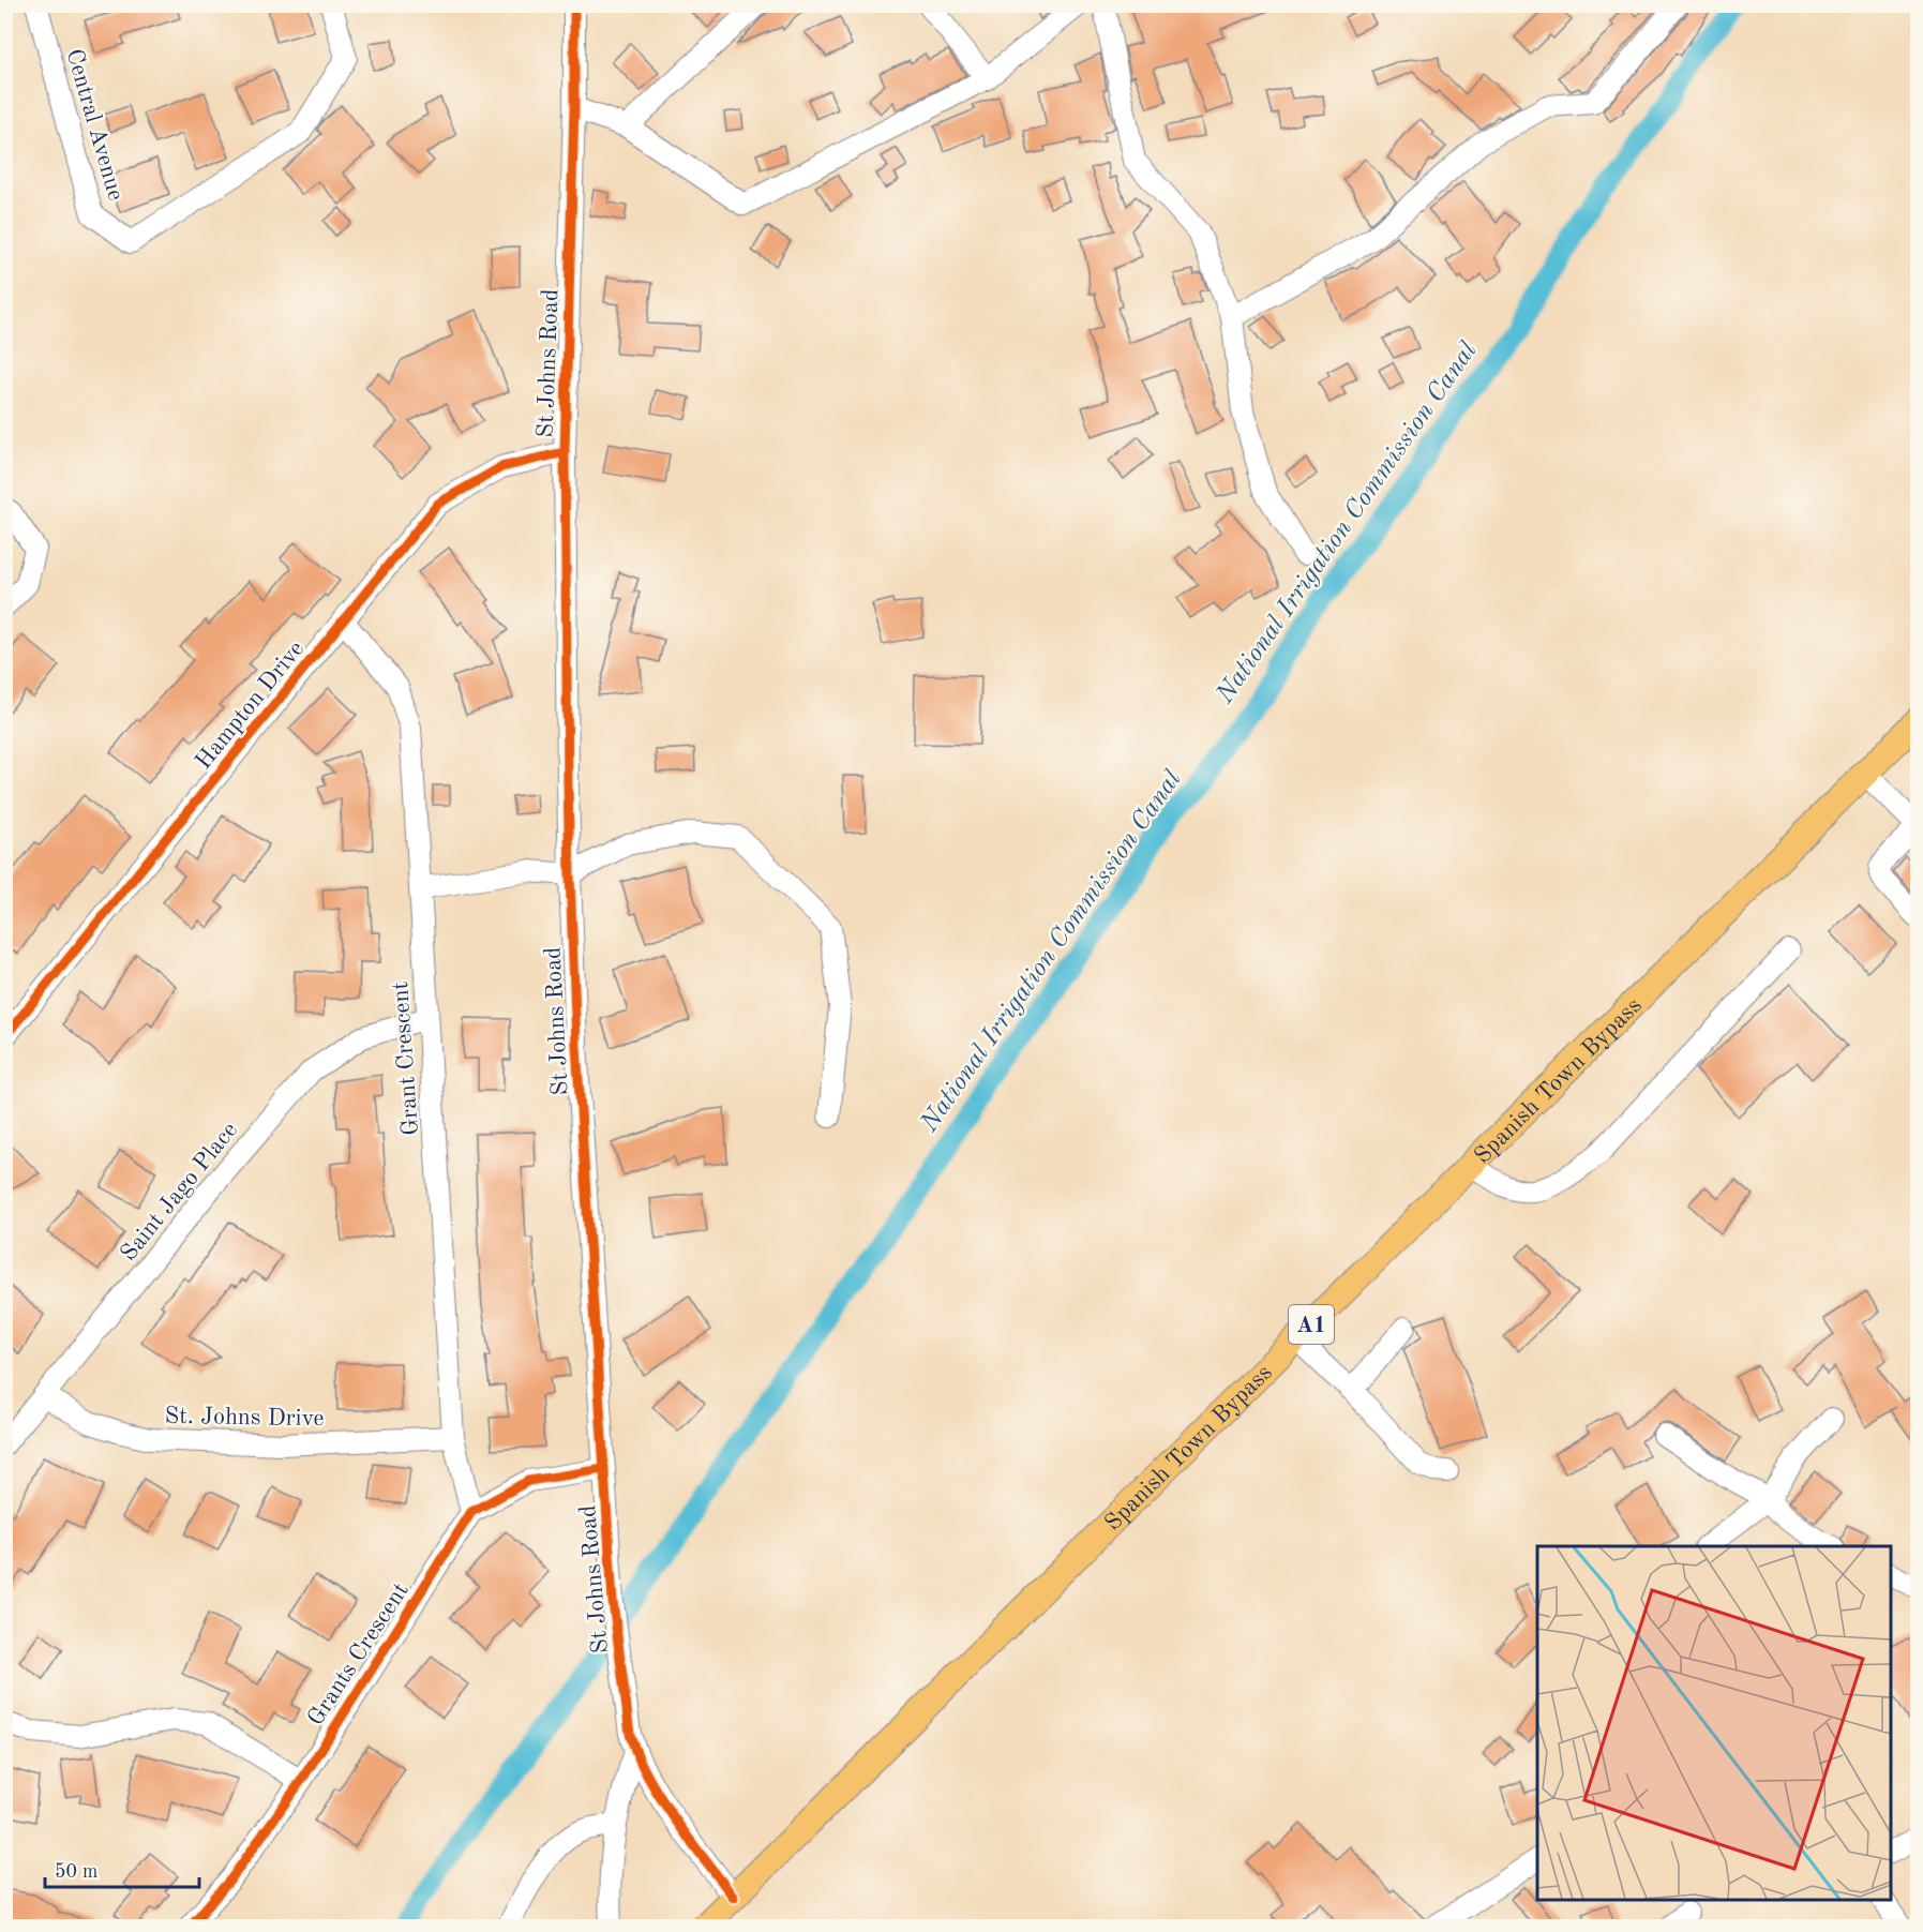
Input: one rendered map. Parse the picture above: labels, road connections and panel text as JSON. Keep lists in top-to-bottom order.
{
  "streets": {
    "main road": ["Spanish Town Bypass", "A1"],
    "street": [
      "Central Avenue",
      "St Johns Road",
      "Hampton Drive",
      "Grant Crescent",
      "Saint Jago Place",
      "St. Johns Drive",
      "Grants Crescent"
    ]
  },
  "crossings": [
    ["St Johns Road", "Hampton Drive"],
    ["St Johns Road", "Spanish Town Bypass"],
    ["St Johns Road", "Grants Crescent"],
    ["Hampton Drive", "Grant Crescent"],
    ["Grant Crescent", "Saint Jago Place"],
    ["Grant Crescent", "St. Johns Drive"],
    ["Grant Crescent", "Grants Crescent"],
    ["Saint Jago Place", "St. Johns Drive"]
  ],
  "water": ["National Irrigation Commission Canal"],
  "scale_bar": "50 m"
}
